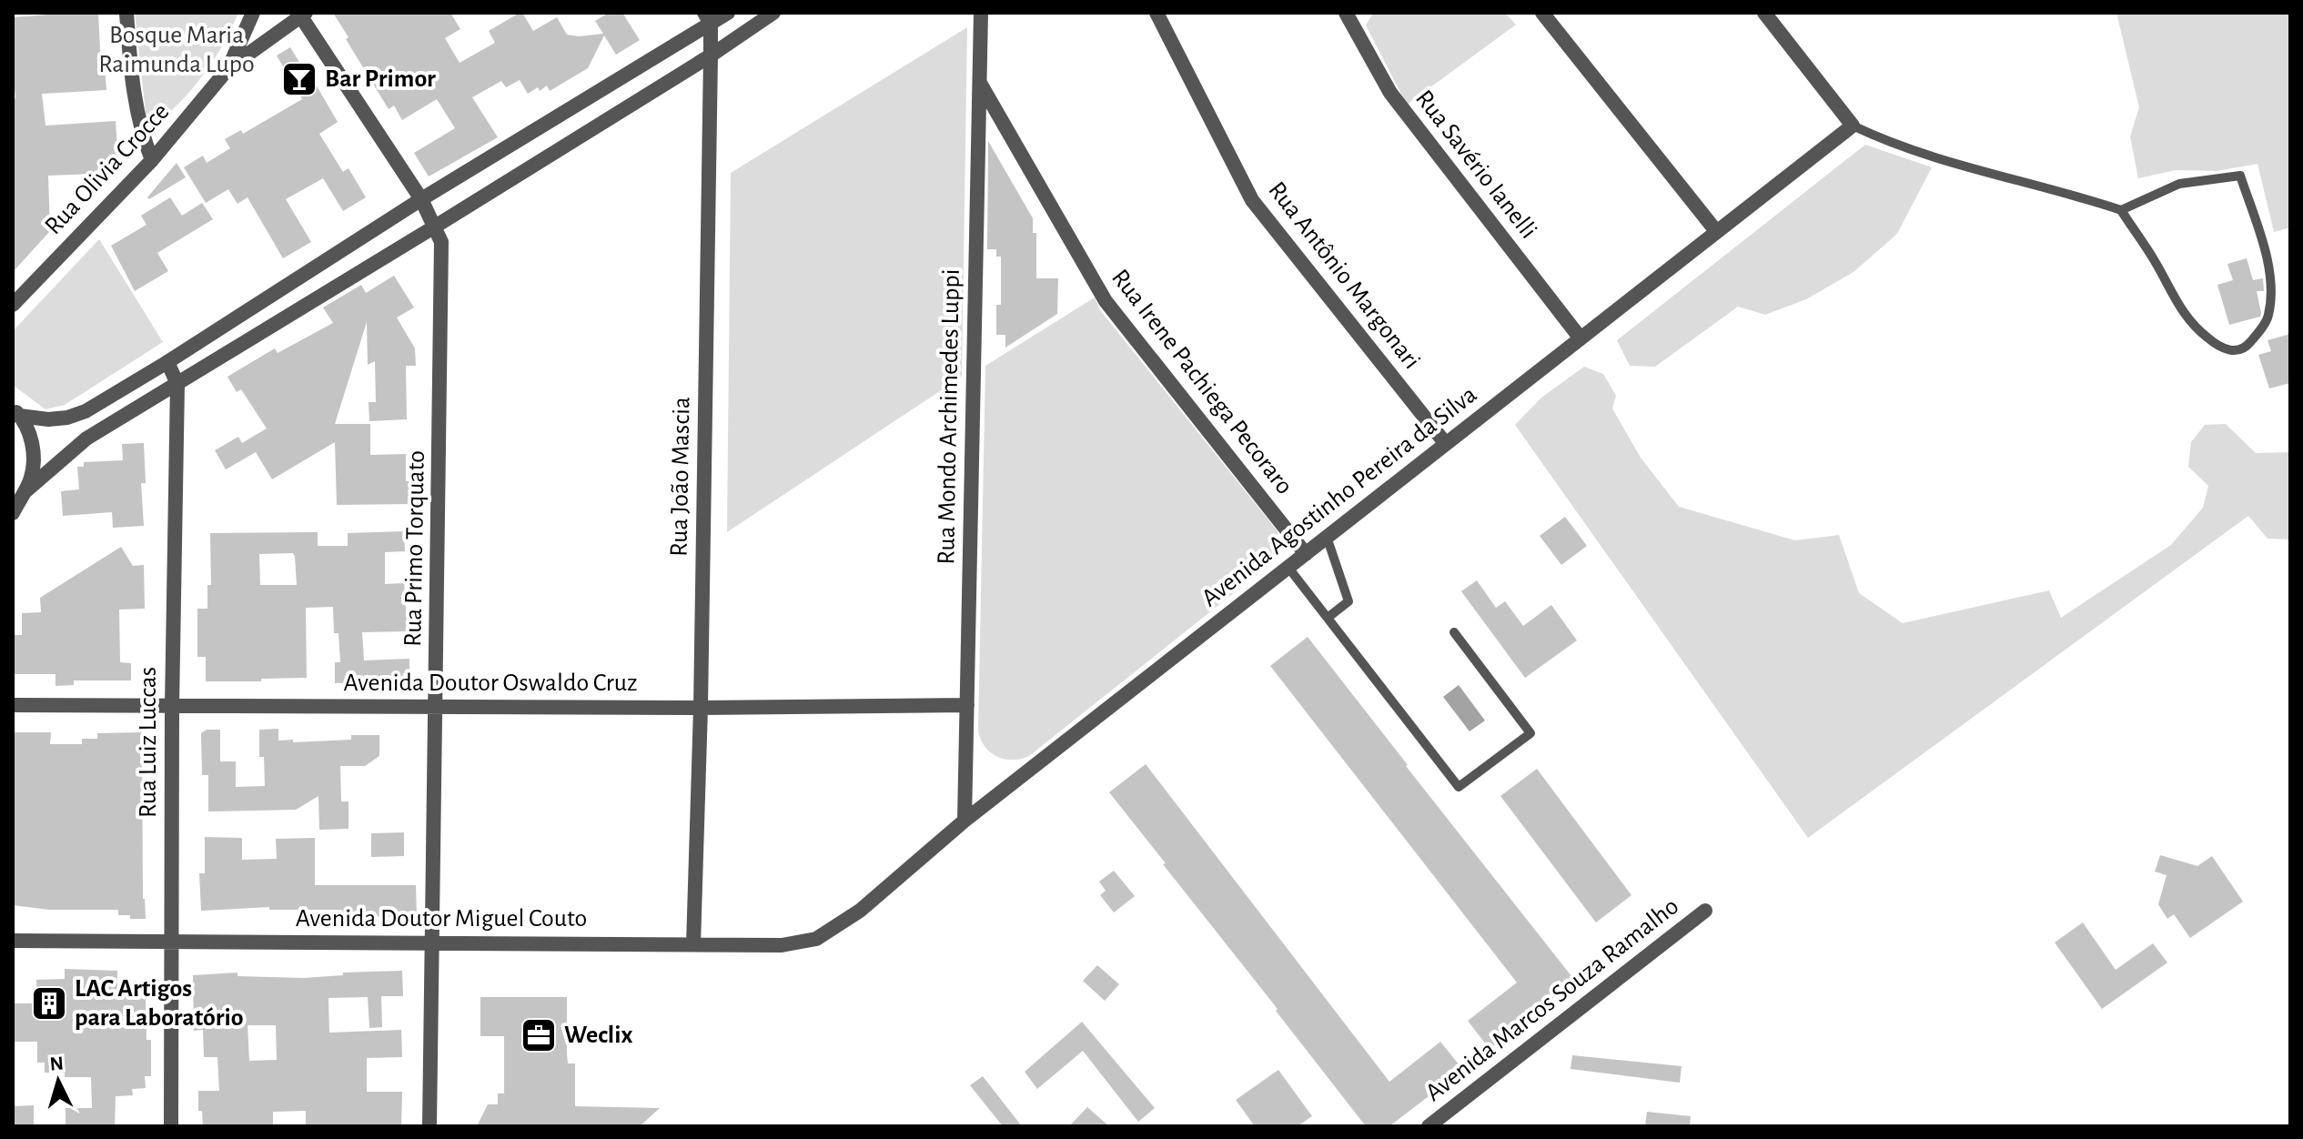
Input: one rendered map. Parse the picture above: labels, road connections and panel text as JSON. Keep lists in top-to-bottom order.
{
  "streets": {
    "street": [
      "Rua Savério Ianelli",
      "Rua Olivia Crocce",
      "Rua Antônio Margonari",
      "Rua Irene Pachiega Pecoraro",
      "Rua Mondo Archimedes Luppi",
      "Rua João Mascia",
      "Avenida Agostinho Pereira da Silva",
      "Rua Primo Torquato",
      "Avenida Doutor Oswaldo Cruz",
      "Rua Luiz Luccas",
      "Avenida Doutor Miguel Couto",
      "Avenida Marcos Souza Ramalho"
    ]
  },
  "crossings": [
    ["Rua Savério Ianelli", "Avenida Agostinho Pereira da Silva"],
    ["Rua Olivia Crocce", "Rua Primo Torquato"],
    ["Rua Antônio Margonari", "Avenida Agostinho Pereira da Silva"],
    ["Rua Irene Pachiega Pecoraro", "Rua Mondo Archimedes Luppi"],
    ["Rua Irene Pachiega Pecoraro", "Avenida Agostinho Pereira da Silva"],
    ["Rua Mondo Archimedes Luppi", "Avenida Agostinho Pereira da Silva"],
    ["Rua Mondo Archimedes Luppi", "Avenida Doutor Oswaldo Cruz"],
    ["Rua João Mascia", "Avenida Doutor Oswaldo Cruz"],
    ["Rua João Mascia", "Avenida Doutor Miguel Couto"],
    ["Avenida Agostinho Pereira da Silva", "Avenida Doutor Miguel Couto"],
    ["Rua Primo Torquato", "Avenida Doutor Oswaldo Cruz"],
    ["Rua Primo Torquato", "Avenida Doutor Miguel Couto"],
    ["Avenida Doutor Oswaldo Cruz", "Rua Luiz Luccas"],
    ["Rua Luiz Luccas", "Avenida Doutor Miguel Couto"]
  ],
  "parks": ["Bosque Maria Raimunda Lupo"],
  "places": {
    "bar": ["Bar Primor"],
    "building": ["LAC Artigos para Laboratório"],
    "office": ["Weclix"]
  },
  "north": "top"
}
